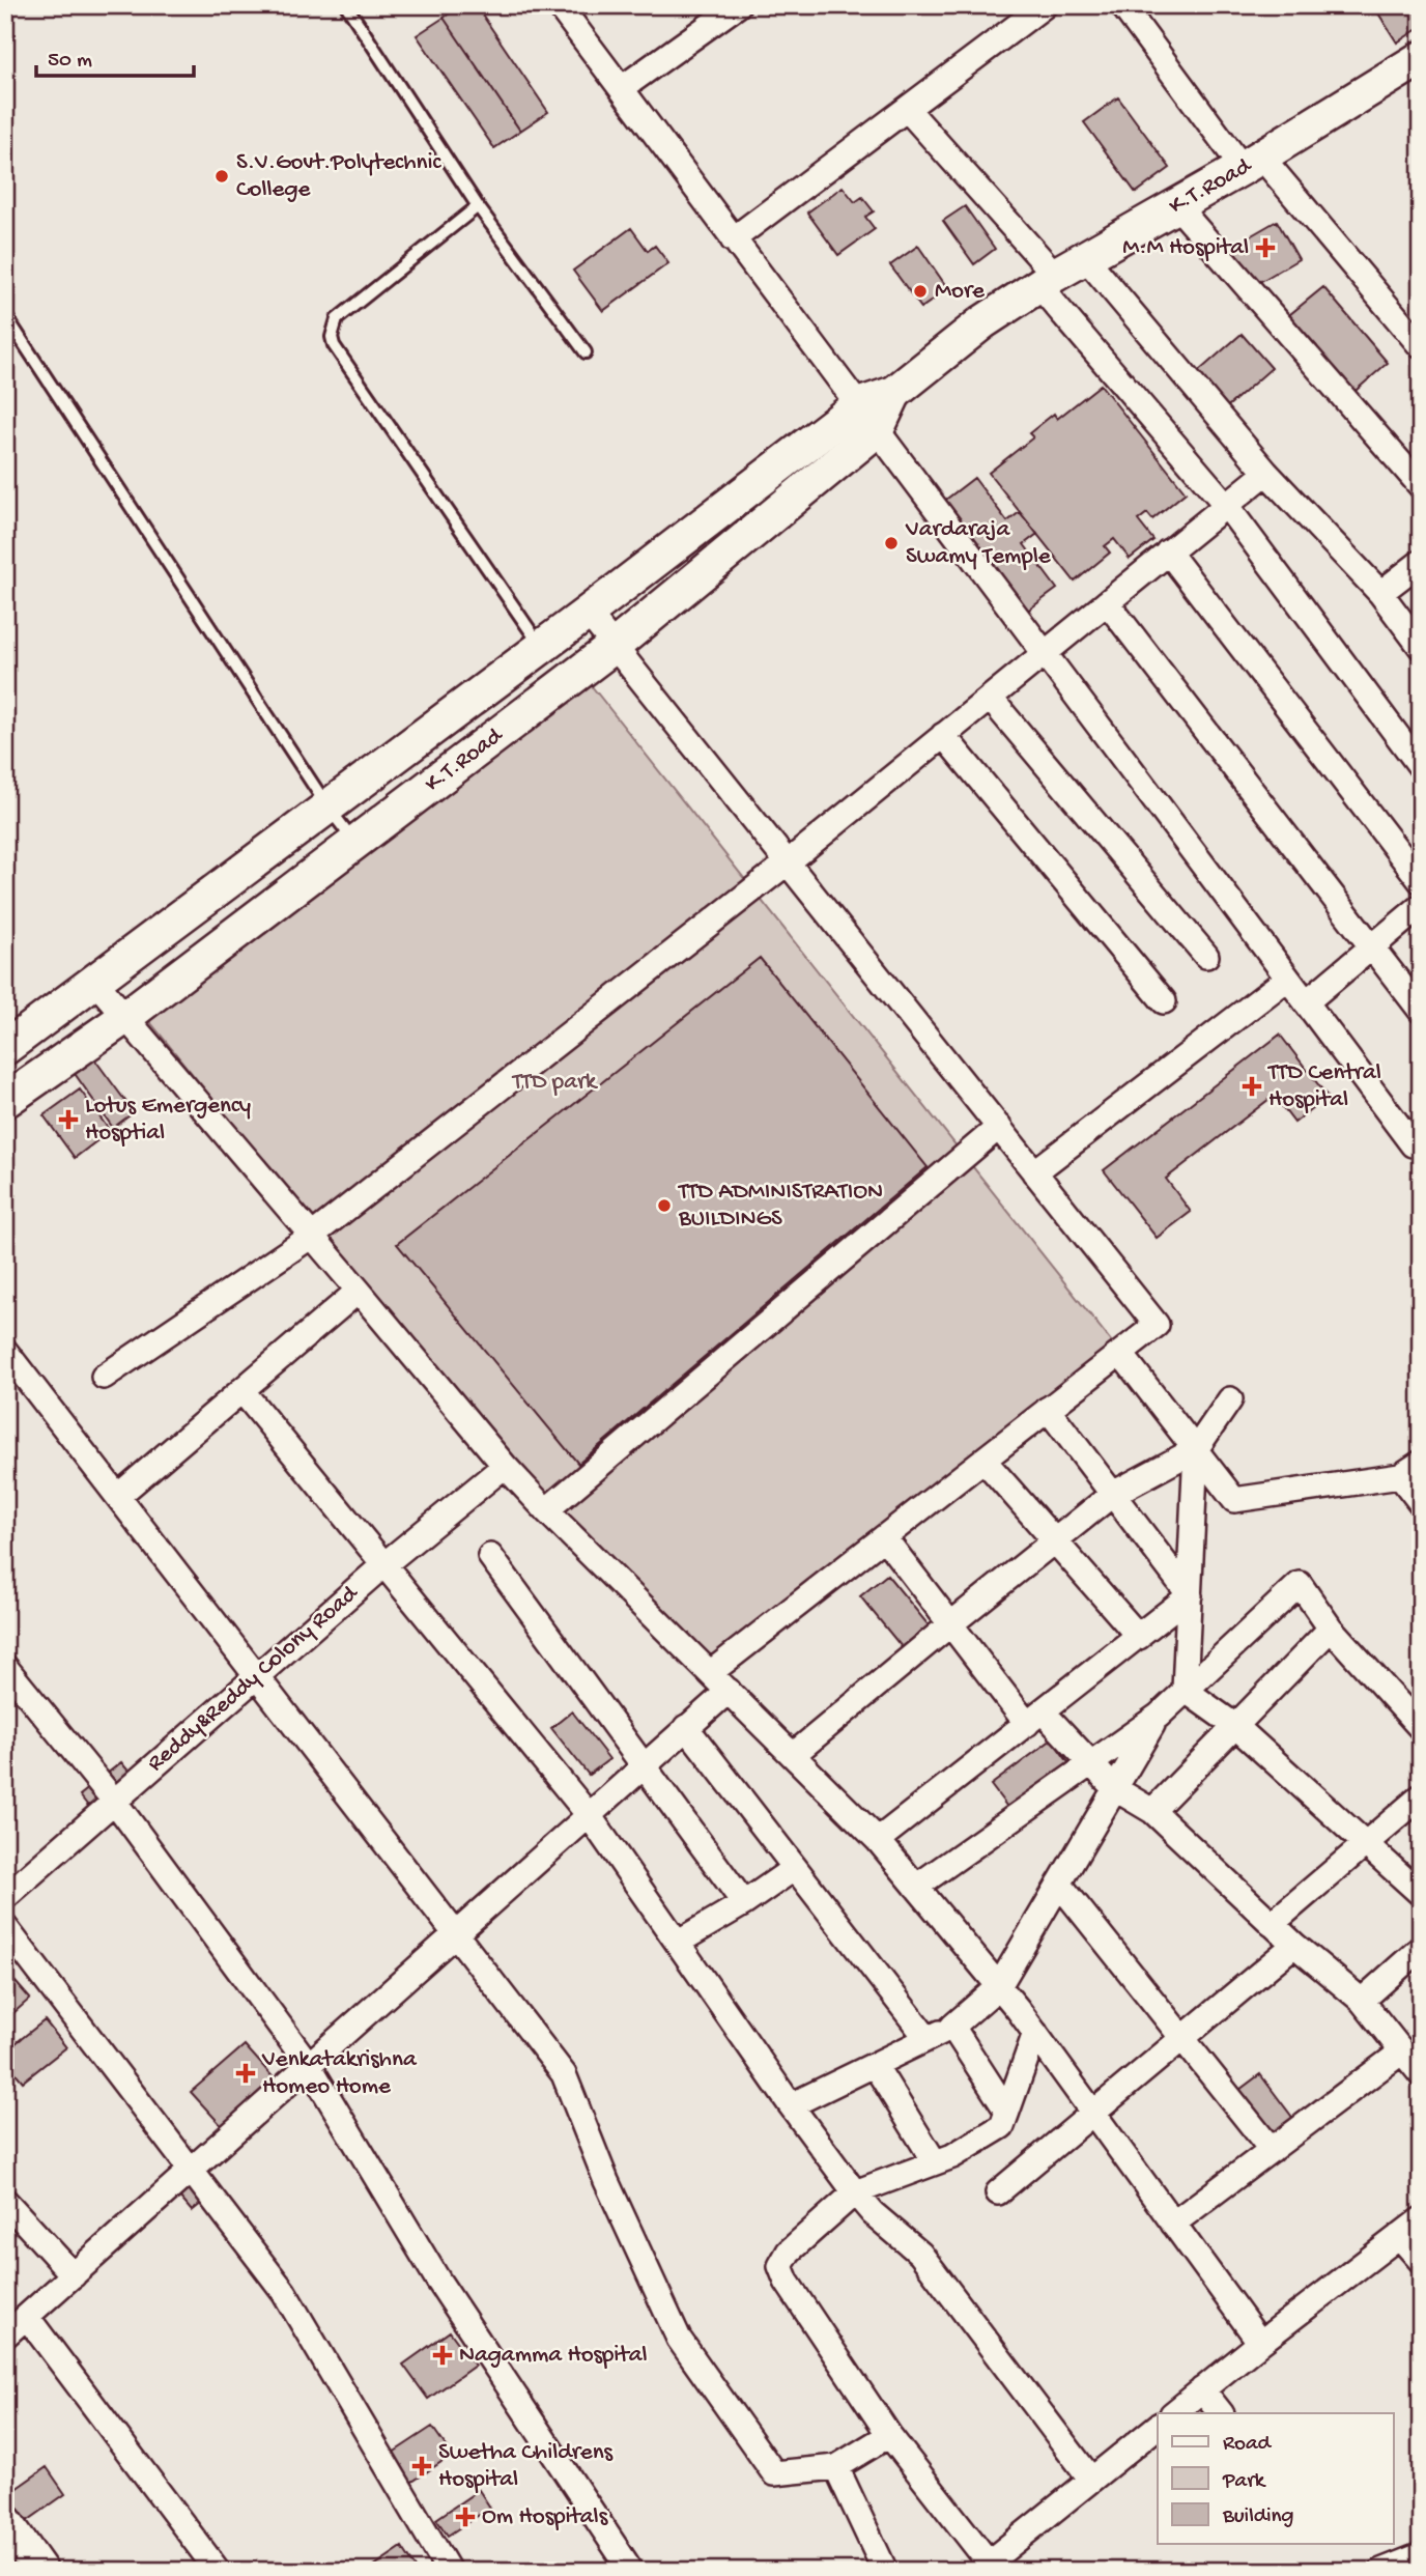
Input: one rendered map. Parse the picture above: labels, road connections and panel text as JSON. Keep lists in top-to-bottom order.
{
  "streets": {
    "main road": ["K.T.Road"],
    "street": ["Reddy&Reddy Colony Road"]
  },
  "parks": ["TTD park"],
  "places": {
    "other": [
      "S.V.Govt.Polytechnic College",
      "More",
      "Vardaraja Swamy Temple",
      "TTD ADMINISTRATION BUILDINGS"
    ],
    "health": [
      "M.M Hospital",
      "TTD Central Hospital",
      "Lotus Emergency Hosptial",
      "Venkatakrishna Homeo Home",
      "Nagamma Hospital",
      "Swetha Childrens Hospital",
      "Om Hospitals"
    ]
  },
  "legend": ["Road", "Park", "Building"],
  "scale_bar": "50 m"
}
